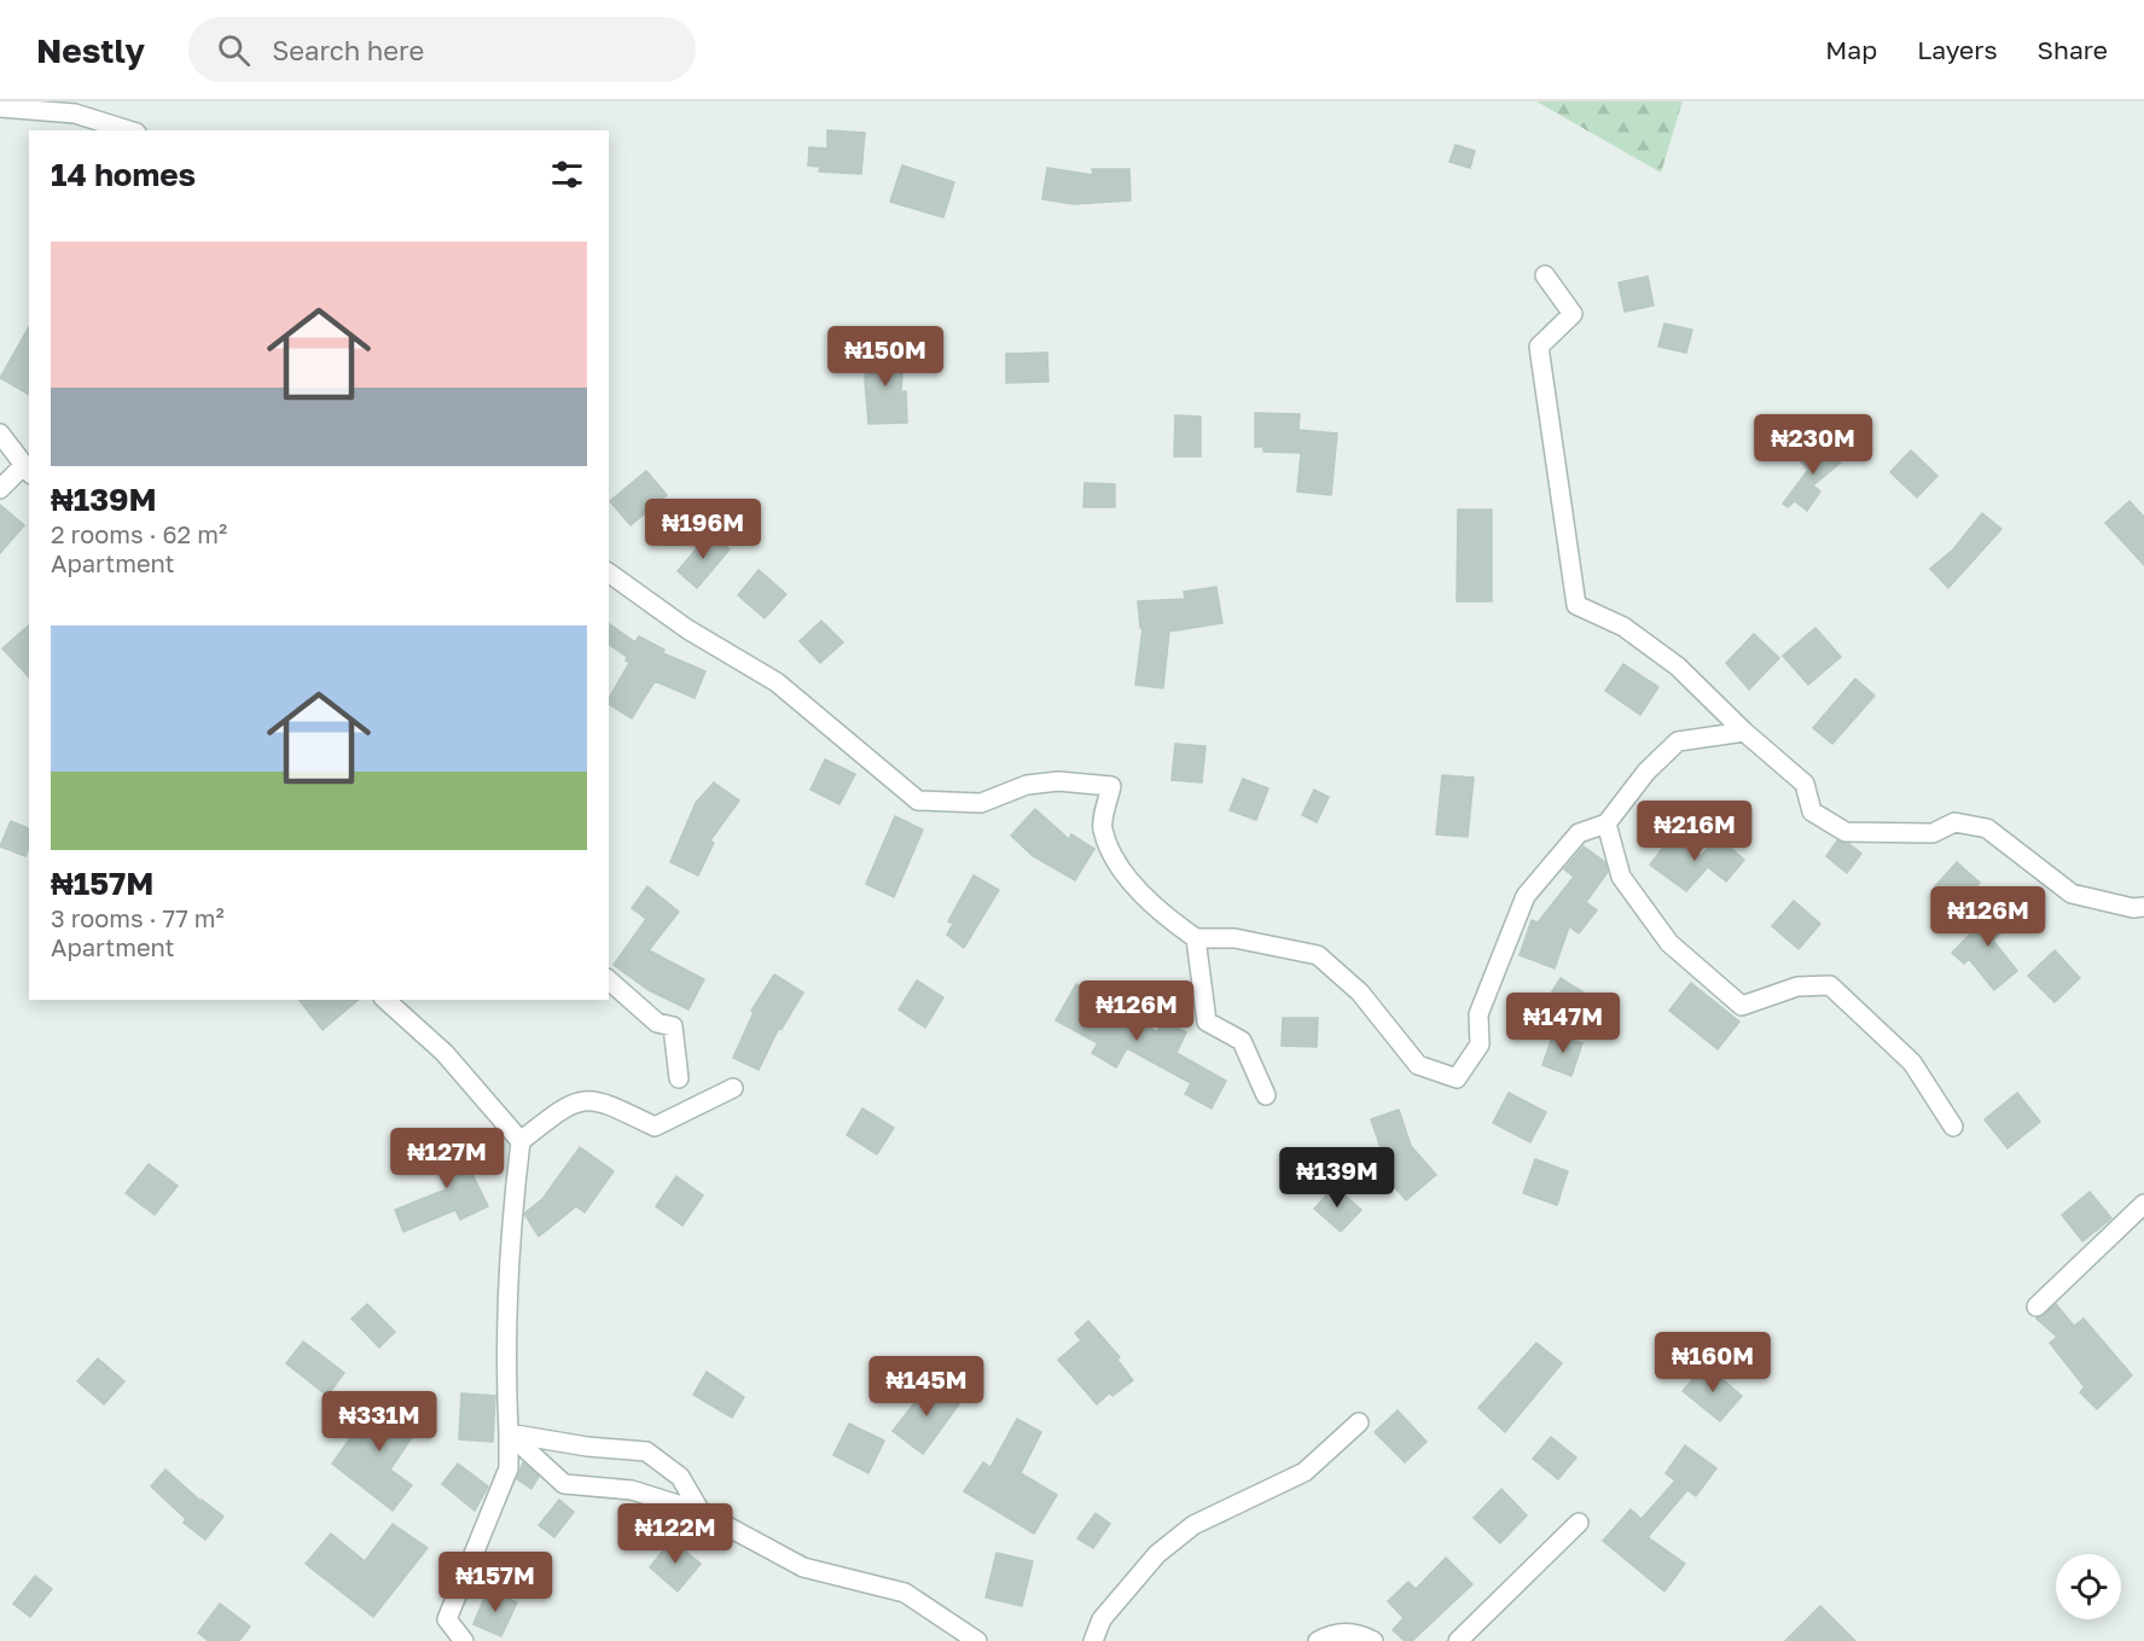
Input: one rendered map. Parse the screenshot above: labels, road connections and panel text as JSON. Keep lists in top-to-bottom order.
{
  "page": {
    "header": "Nestly",
    "search": "Search here",
    "nav": ["Map", "Layers", "Share"],
    "heading": "14 homes",
    "list": [
      {
        "name": "₦139M",
        "note": "2 rooms · 62 m² · Apartment"
      },
      {
        "name": "₦157M",
        "note": "3 rooms · 77 m² · Apartment"
      }
    ],
    "price": [
      "₦150M",
      "₦230M",
      "₦196M",
      "₦216M",
      "₦126M",
      "₦126M",
      "₦147M",
      "₦127M",
      "₦139M",
      "₦160M",
      "₦145M",
      "₦331M",
      "₦122M",
      "₦157M"
    ]
  }
}
